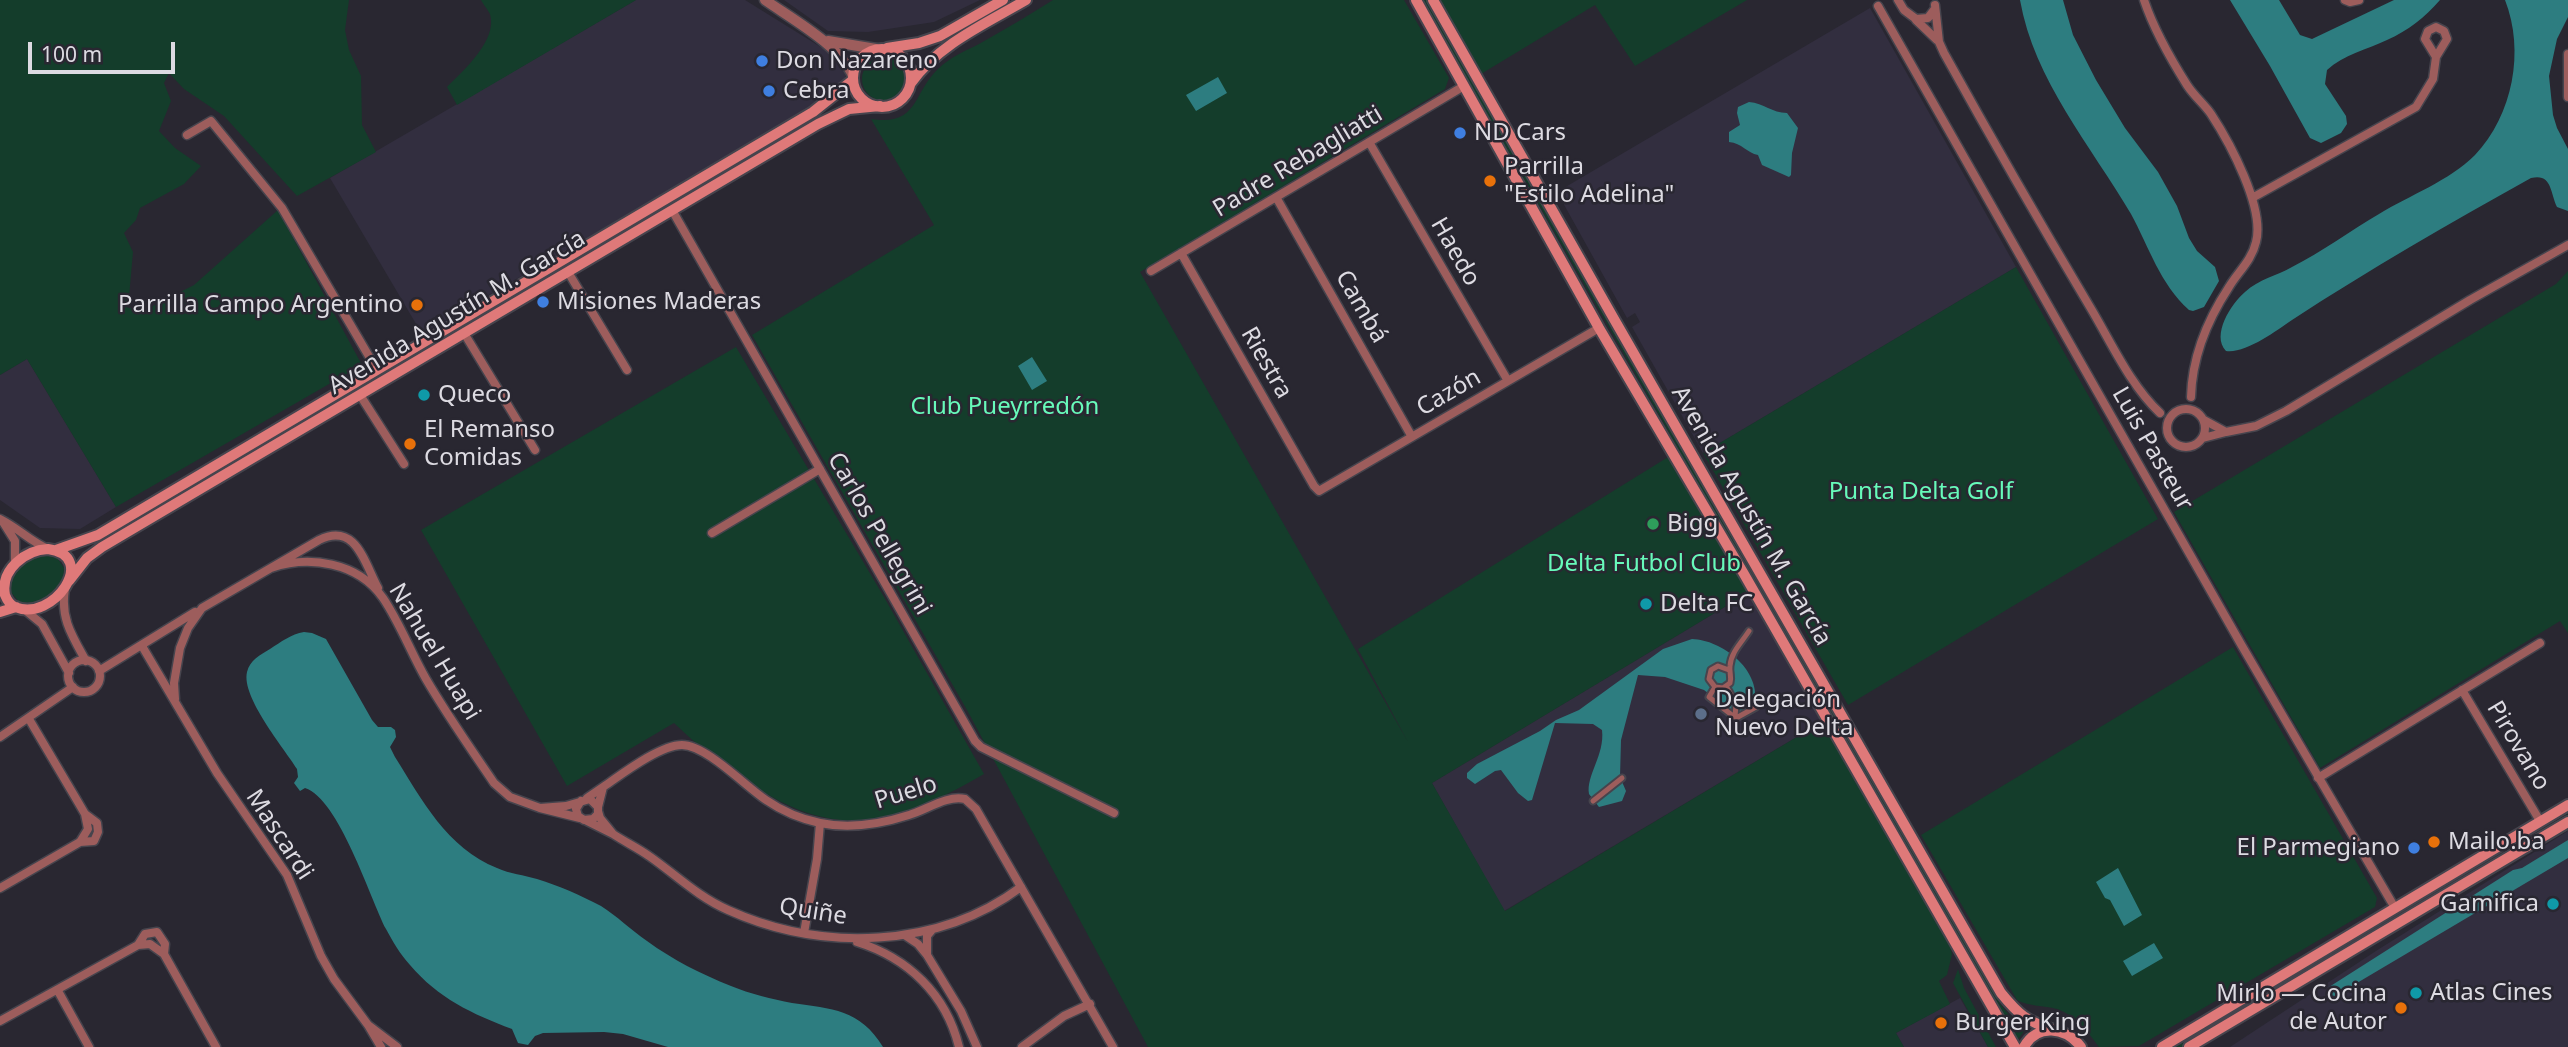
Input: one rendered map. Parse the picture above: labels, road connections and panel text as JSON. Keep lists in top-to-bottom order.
{
  "streets": {
    "main road": ["Avenida Agustín M. García"],
    "street": [
      "Padre Rebagliatti",
      "Haedo",
      "Cambá",
      "Riestra",
      "Cazón",
      "Luis Pasteur",
      "Carlos Pellegrini",
      "Nahuel Huapi",
      "Pirovano",
      "Puelo",
      "Mascardi",
      "Quiñe"
    ]
  },
  "crossings": [
    ["Padre Rebagliatti", "Haedo"],
    ["Padre Rebagliatti", "Cambá"],
    ["Padre Rebagliatti", "Avenida Agustín M. García"],
    ["Padre Rebagliatti", "Riestra"],
    ["Haedo", "Cazón"],
    ["Cambá", "Cazón"],
    ["Avenida Agustín M. García", "Cazón"],
    ["Avenida Agustín M. García", "Carlos Pellegrini"],
    ["Riestra", "Cazón"],
    ["Nahuel Huapi", "Puelo"],
    ["Nahuel Huapi", "Quiñe"],
    ["Puelo", "Quiñe"]
  ],
  "parks": ["Club Pueyrredón", "Punta Delta Golf", "Delta Futbol Club"],
  "places": [
    "Don Nazareno",
    "Cebra",
    "ND Cars",
    "Parrilla \"Estilo Adelina\"",
    "Misiones Maderas",
    "Parrilla Campo Argentino",
    "Queco",
    "El Remanso Comidas",
    "Bigg",
    "Delta FC",
    "Delegación Nuevo Delta",
    "Mailo.ba",
    "El Parmegiano",
    "Gamifica",
    "Atlas Cines",
    "Mirlo — Cocina de Autor",
    "Burger King"
  ],
  "scale_bar": "100 m"
}
